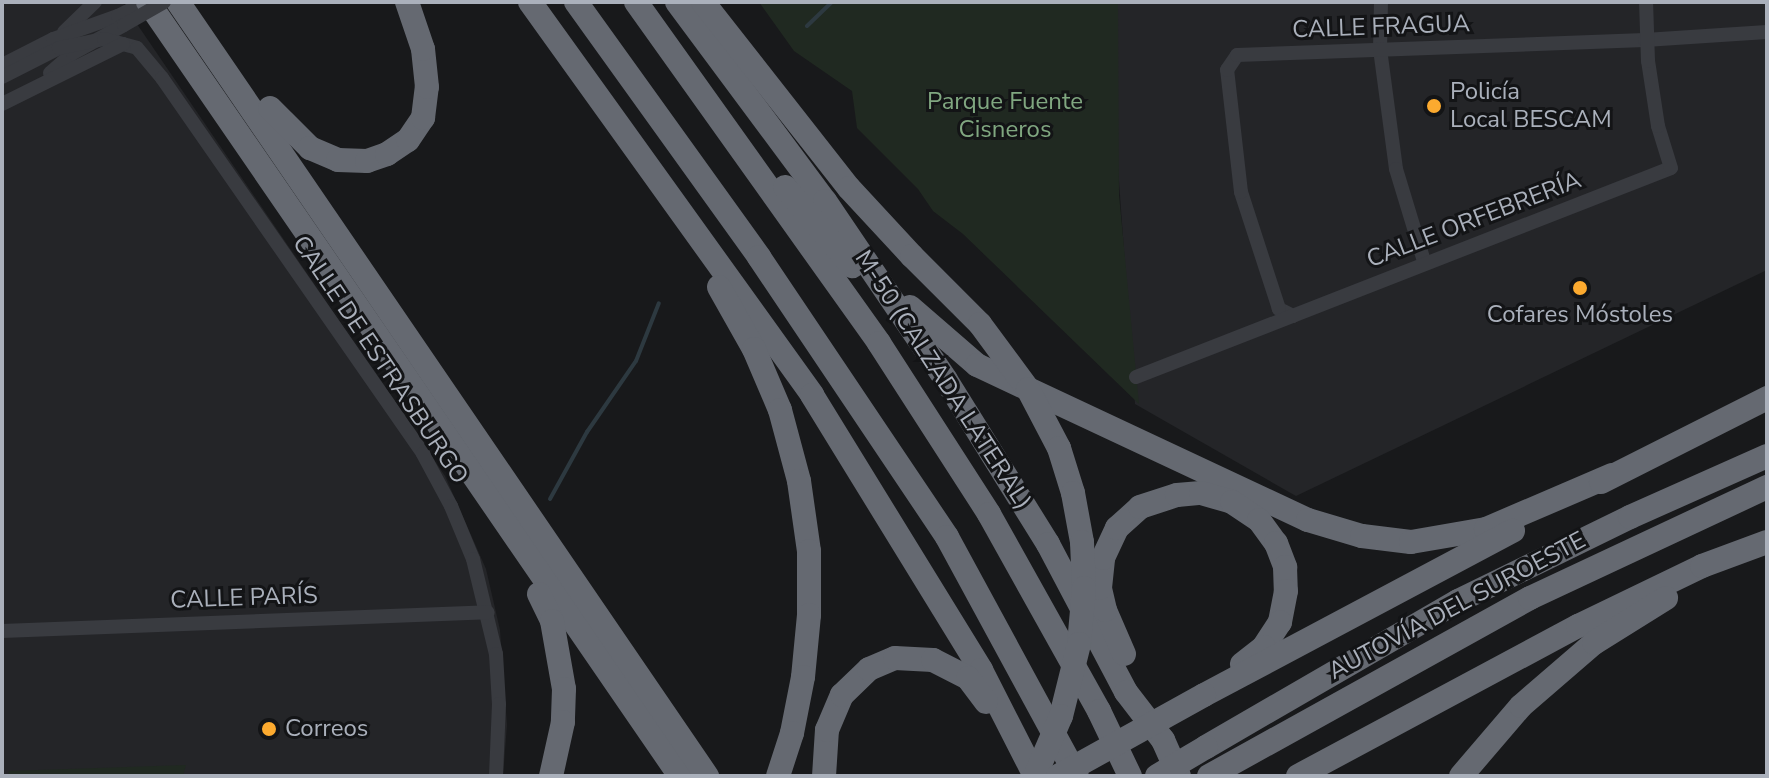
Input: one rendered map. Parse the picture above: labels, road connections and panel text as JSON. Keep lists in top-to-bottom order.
{
  "streets": {
    "highway": ["M-50 (CALZADA LATERAL)", "AUTOVÍA DEL SUROESTE"],
    "street": [
      "CALLE FRAGUA",
      "CALLE ORFEBRERÍA",
      "CALLE DE ESTRASBURGO",
      "CALLE PARÍS"
    ]
  },
  "crossings": [
    ["CALLE FRAGUA", "CALLE ORFEBRERÍA"],
    ["CALLE DE ESTRASBURGO", "CALLE PARÍS"]
  ],
  "parks": ["Parque Fuente Cisneros"],
  "places": ["Policía Local BESCAM", "Cofares Móstoles", "Correos"]
}
